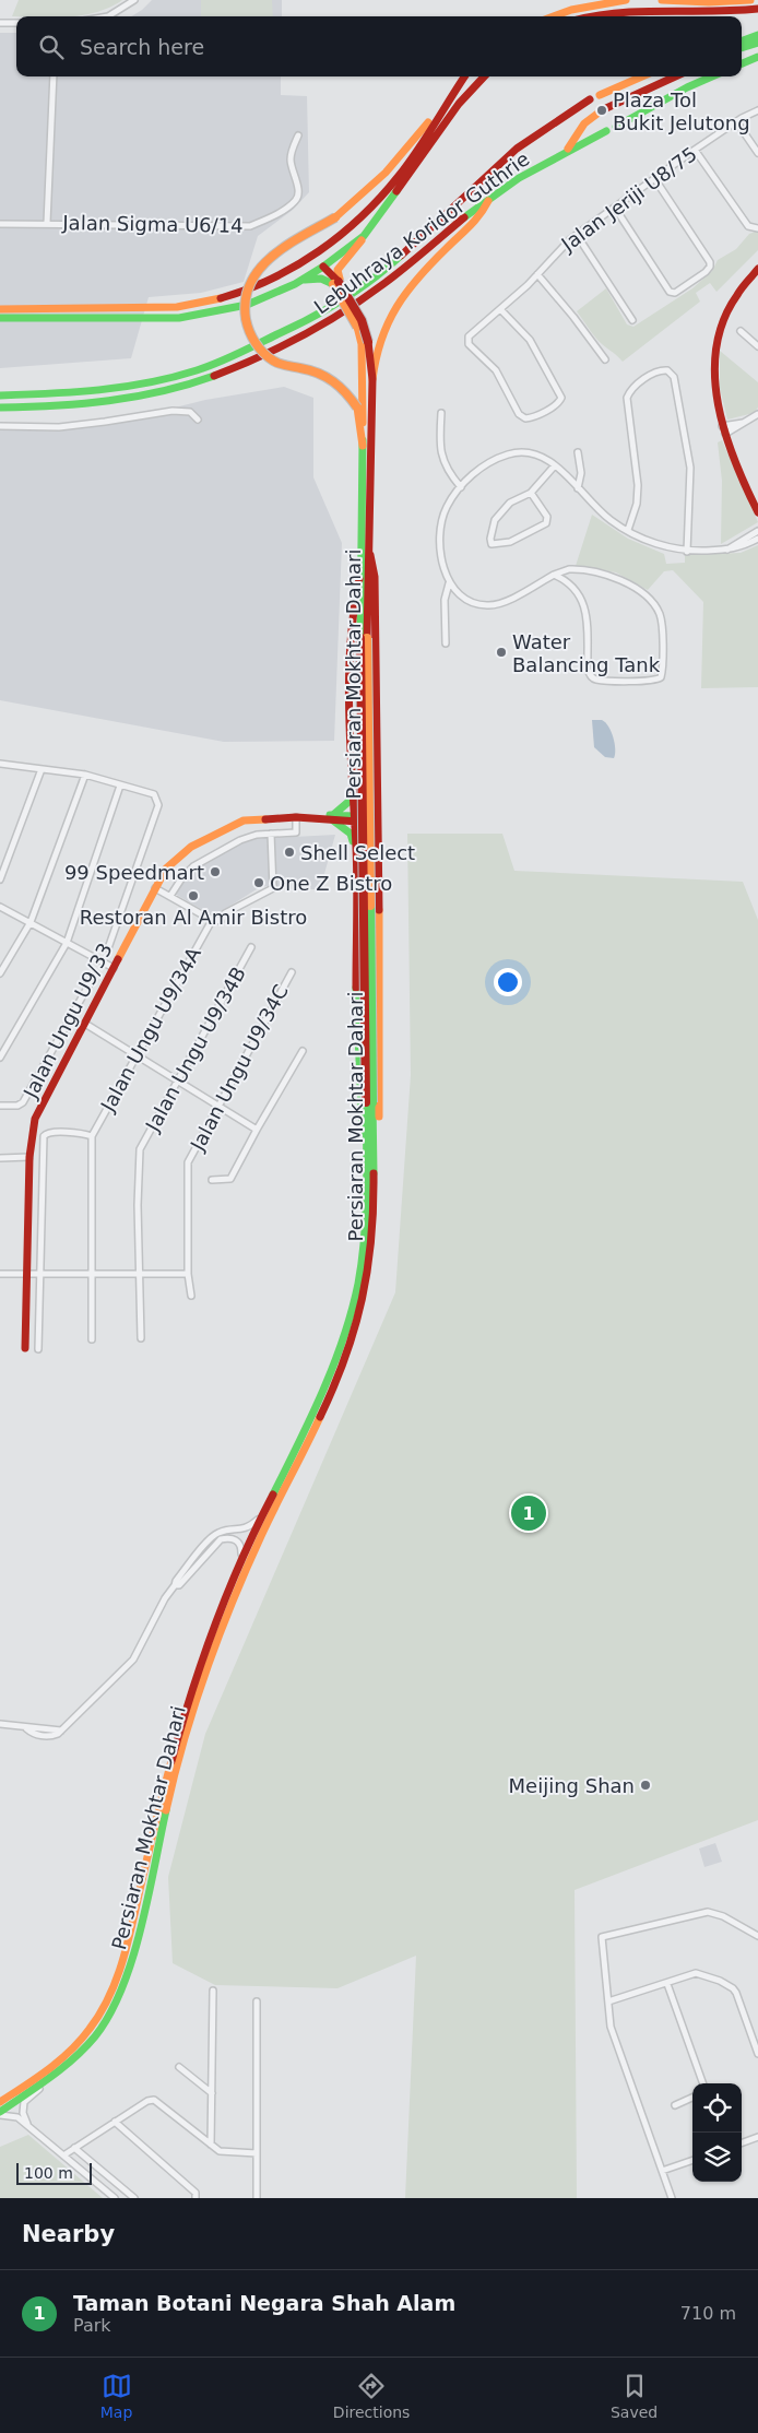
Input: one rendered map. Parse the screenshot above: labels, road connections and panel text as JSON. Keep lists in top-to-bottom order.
{
  "streets": {
    "main road": ["Lebuhraya Koridor Guthrie", "Persiaran Mokhtar Dahari", "Jalan Ungu U9/33"],
    "street": [
      "Jalan Jeriji U8/75",
      "Jalan Sigma U6/14",
      "Jalan Ungu U9/34A",
      "Jalan Ungu U9/34B",
      "Jalan Ungu U9/34C"
    ]
  },
  "places": [
    "Plaza Tol Bukit Jelutong",
    "Water Balancing Tank",
    "Shell Select",
    "99 Speedmart",
    "One Z Bistro",
    "Restoran Al Amir Bistro",
    "Meijing Shan"
  ],
  "scale_bar": "100 m",
  "page": {
    "search": "Search here",
    "pins": "1",
    "scale": "100 m",
    "heading": "Nearby",
    "list": [
      {
        "mark": "1",
        "name": "Taman Botani Negara Shah Alam",
        "note": "Park",
        "value": "710 m"
      }
    ],
    "nav": ["Map", "Directions", "Saved"]
  }
}
